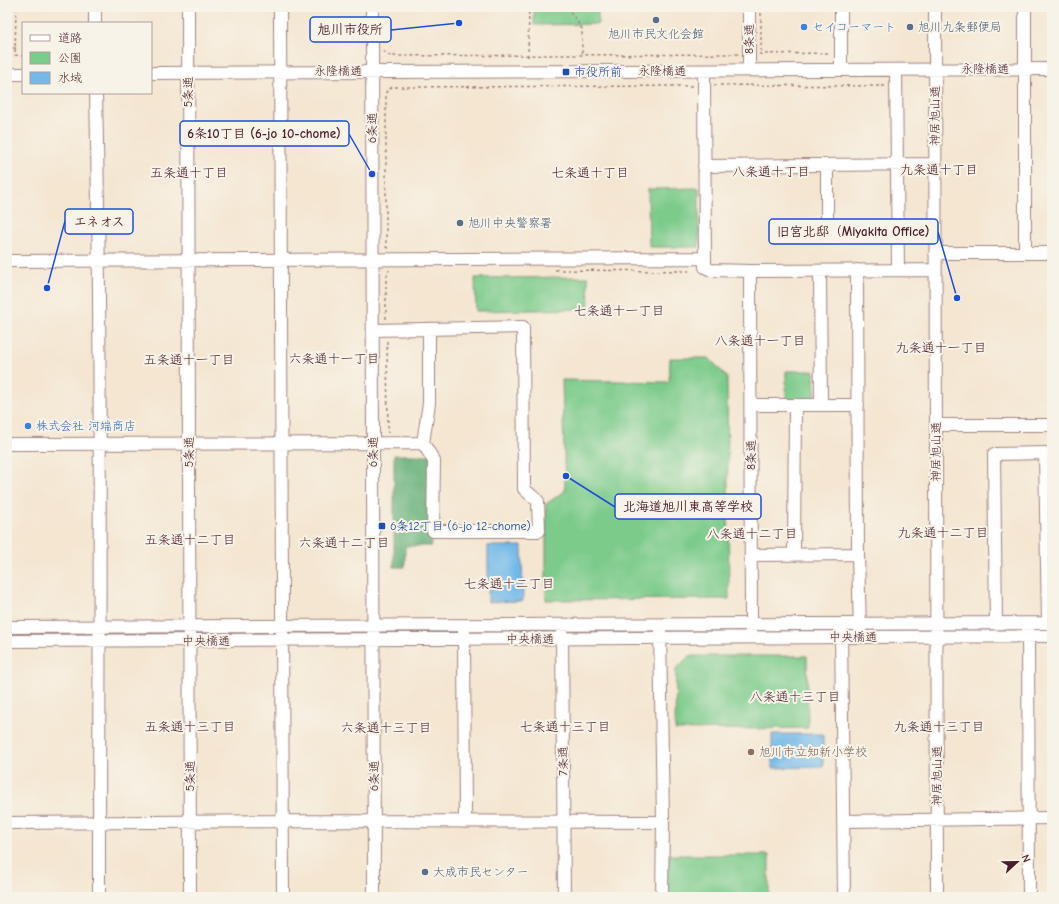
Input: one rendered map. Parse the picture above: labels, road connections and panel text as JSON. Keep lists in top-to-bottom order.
{
  "streets": {
    "street": [
      "8条通",
      "永隆橋通",
      "5条通",
      "神居旭山通",
      "6条通",
      "中央橋通",
      "7条通"
    ]
  },
  "crossings": [
    ["8条通", "永隆橋通"],
    ["8条通", "中央橋通"],
    ["永隆橋通", "5条通"],
    ["永隆橋通", "神居旭山通"],
    ["永隆橋通", "6条通"],
    ["5条通", "中央橋通"],
    ["神居旭山通", "中央橋通"],
    ["6条通", "中央橋通"],
    ["中央橋通", "7条通"]
  ],
  "districts": [
    "九条通十丁目",
    "八条通十丁目",
    "五条通十丁目",
    "七条通十丁目",
    "七条通十一丁目",
    "八条通十一丁目",
    "九条通十一丁目",
    "六条通十一丁目",
    "五条通十一丁目",
    "九条通十二丁目",
    "八条通十二丁目",
    "五条通十二丁目",
    "六条通十二丁目",
    "七条通十二丁目",
    "八条通十三丁目",
    "五条通十三丁目",
    "七条通十三丁目",
    "九条通十三丁目",
    "六条通十三丁目"
  ],
  "places": {
    "other": [
      "旭川市民文化会館",
      "旭川市役所",
      "セイコーマート",
      "旭川九条郵便局",
      "6条10丁目 (6-jo 10-chome)",
      "旭川中央警察署",
      "エネオス",
      "旧宮北邸（Miyakita Office)",
      "株式会社 河端商店",
      "北海道旭川東高等学校",
      "旭川市立知新小学校",
      "大成市民センター"
    ],
    "transit": ["市役所前", "6条12丁目 (6-jo 12-chome)"]
  },
  "legend": ["道路", "公園", "水域"],
  "north": "right"
}
